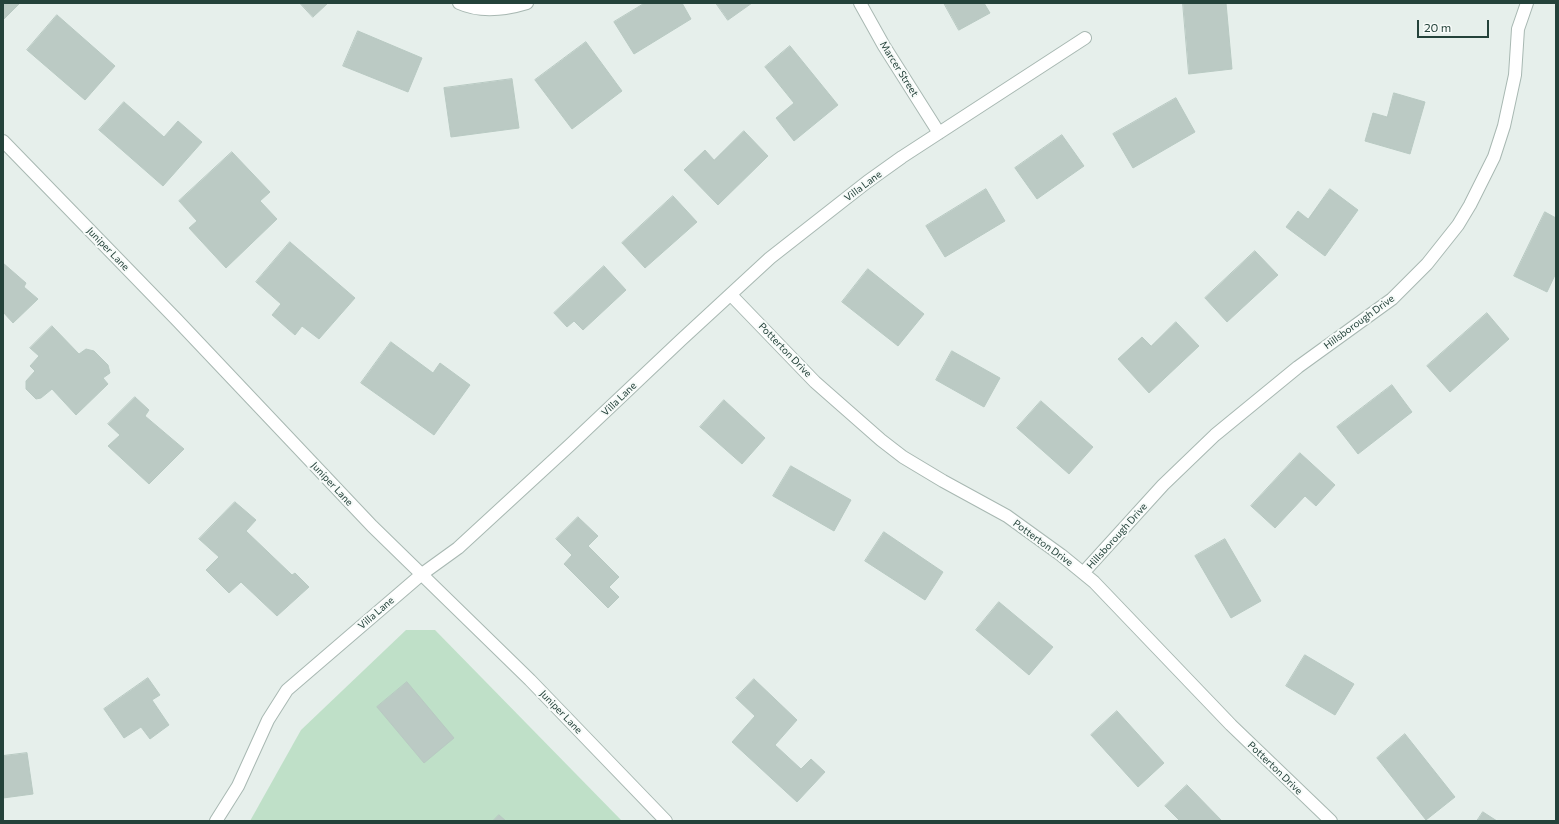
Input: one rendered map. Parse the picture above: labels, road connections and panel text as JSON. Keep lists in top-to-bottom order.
{
  "streets": {
    "street": [
      "Marcer Street",
      "Villa Lane",
      "Juniper Lane",
      "Hillsborough Drive",
      "Potterton Drive"
    ]
  },
  "crossings": [
    ["Marcer Street", "Villa Lane"],
    ["Villa Lane", "Juniper Lane"],
    ["Villa Lane", "Potterton Drive"],
    ["Hillsborough Drive", "Potterton Drive"]
  ],
  "scale_bar": "20 m"
}
